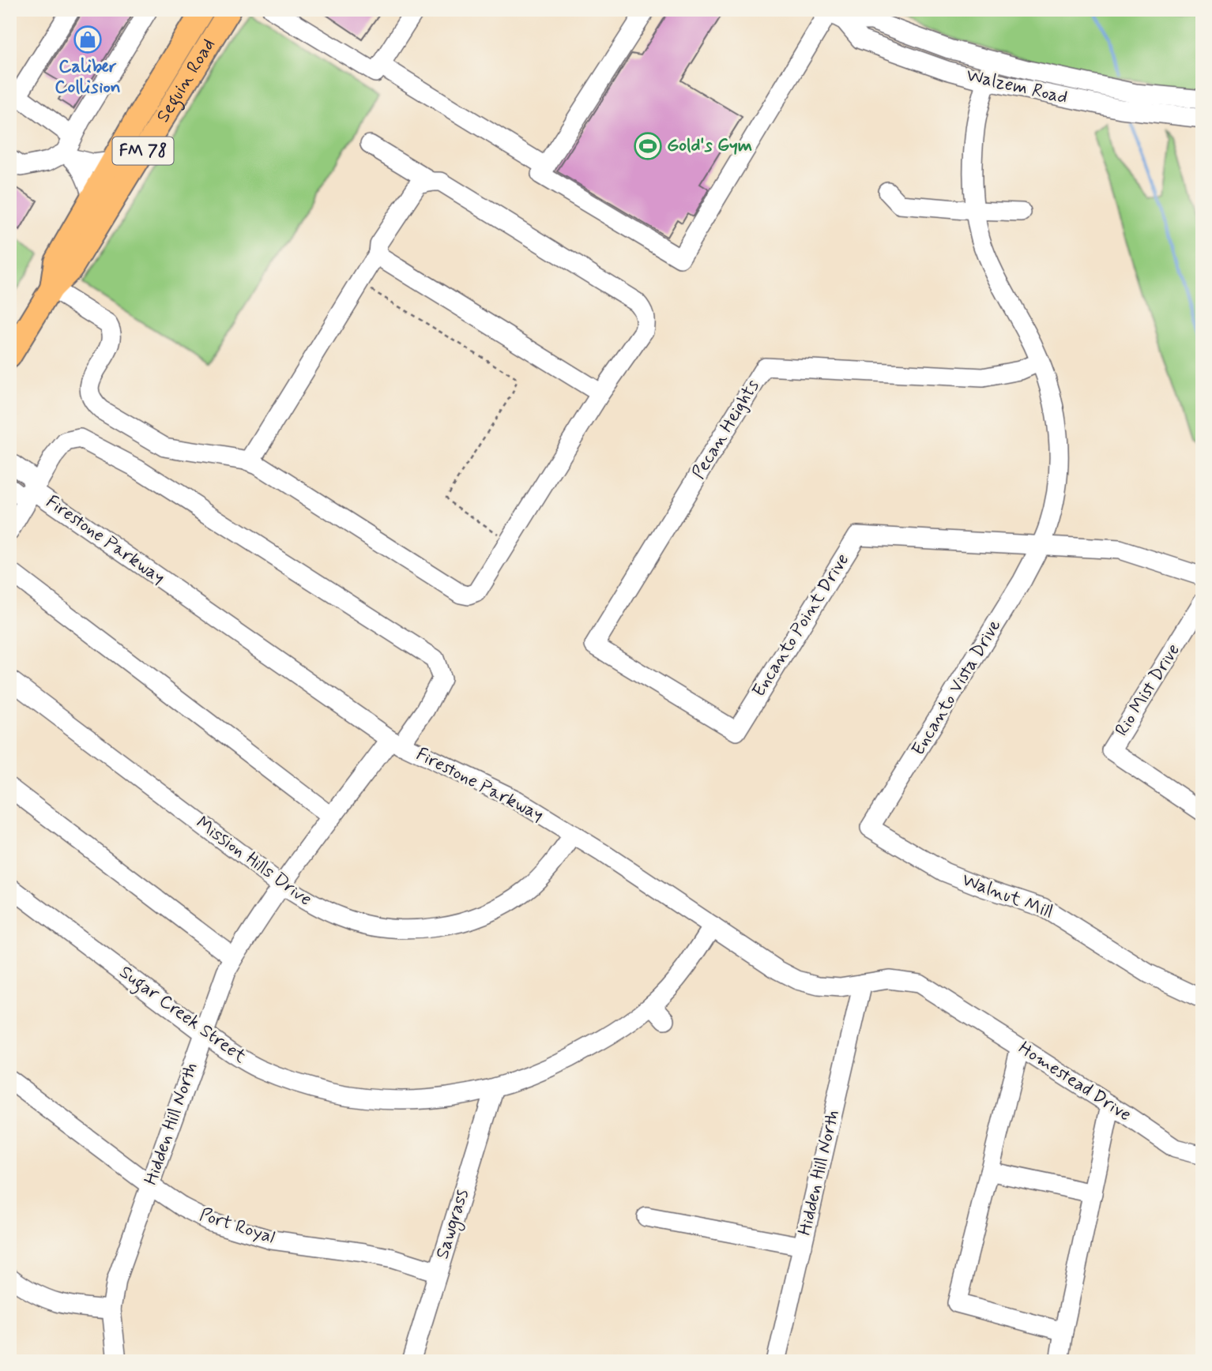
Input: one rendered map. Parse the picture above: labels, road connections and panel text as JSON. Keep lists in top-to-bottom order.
{
  "streets": {
    "main road": ["Seguin Road", "FM 78"],
    "street": [
      "Walzem Road",
      "Pecan Heights",
      "Firestone Parkway",
      "Encanto Point Drive",
      "Encanto Vista Drive",
      "Rio Mist Drive",
      "Mission Hills Drive",
      "Walnut Mill",
      "Sugar Creek Street",
      "Homestead Drive",
      "Hidden Hill North",
      "Sawgrass",
      "Port Royal"
    ]
  },
  "crossings": [
    ["Pecan Heights", "Encanto Point Drive"],
    ["Firestone Parkway", "Mission Hills Drive"],
    ["Firestone Parkway", "Sugar Creek Street"],
    ["Firestone Parkway", "Homestead Drive"],
    ["Firestone Parkway", "Hidden Hill North"],
    ["Encanto Point Drive", "Encanto Vista Drive"],
    ["Encanto Vista Drive", "Walnut Mill"],
    ["Mission Hills Drive", "Hidden Hill North"],
    ["Sugar Creek Street", "Hidden Hill North"],
    ["Sugar Creek Street", "Sawgrass"],
    ["Hidden Hill North", "Port Royal"],
    ["Sawgrass", "Port Royal"]
  ],
  "places": {
    "shop": ["Caliber Collision"],
    "sports": ["Gold's Gym"]
  }
}
